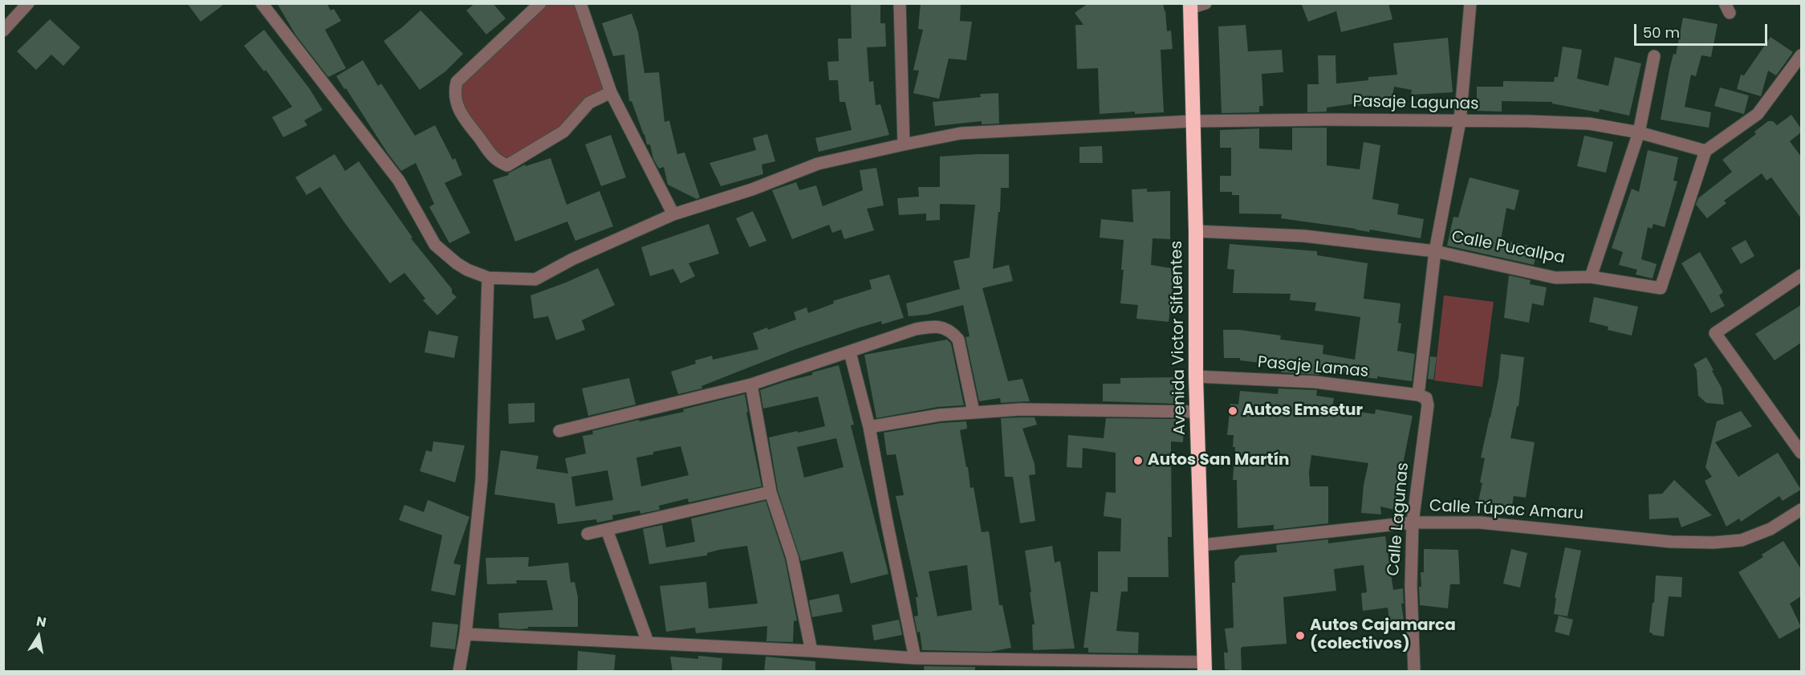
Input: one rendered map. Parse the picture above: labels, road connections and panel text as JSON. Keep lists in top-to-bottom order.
{
  "streets": {
    "highway": ["Avenida Victor Sifuentes"],
    "street": [
      "Pasaje Lagunas",
      "Calle Pucallpa",
      "Pasaje Lamas",
      "Calle Túpac Amaru",
      "Calle Lagunas"
    ]
  },
  "crossings": [
    ["Pasaje Lagunas", "Calle Pucallpa"],
    ["Pasaje Lagunas", "Avenida Victor Sifuentes"],
    ["Calle Pucallpa", "Avenida Victor Sifuentes"],
    ["Calle Pucallpa", "Calle Lagunas"],
    ["Avenida Victor Sifuentes", "Pasaje Lamas"],
    ["Avenida Victor Sifuentes", "Calle Túpac Amaru"],
    ["Pasaje Lamas", "Calle Lagunas"],
    ["Calle Túpac Amaru", "Calle Lagunas"]
  ],
  "places": ["Autos Emsetur", "Autos San Martín", "Autos Cajamarca (colectivos)"],
  "scale_bar": "50 m",
  "north": "top"
}
